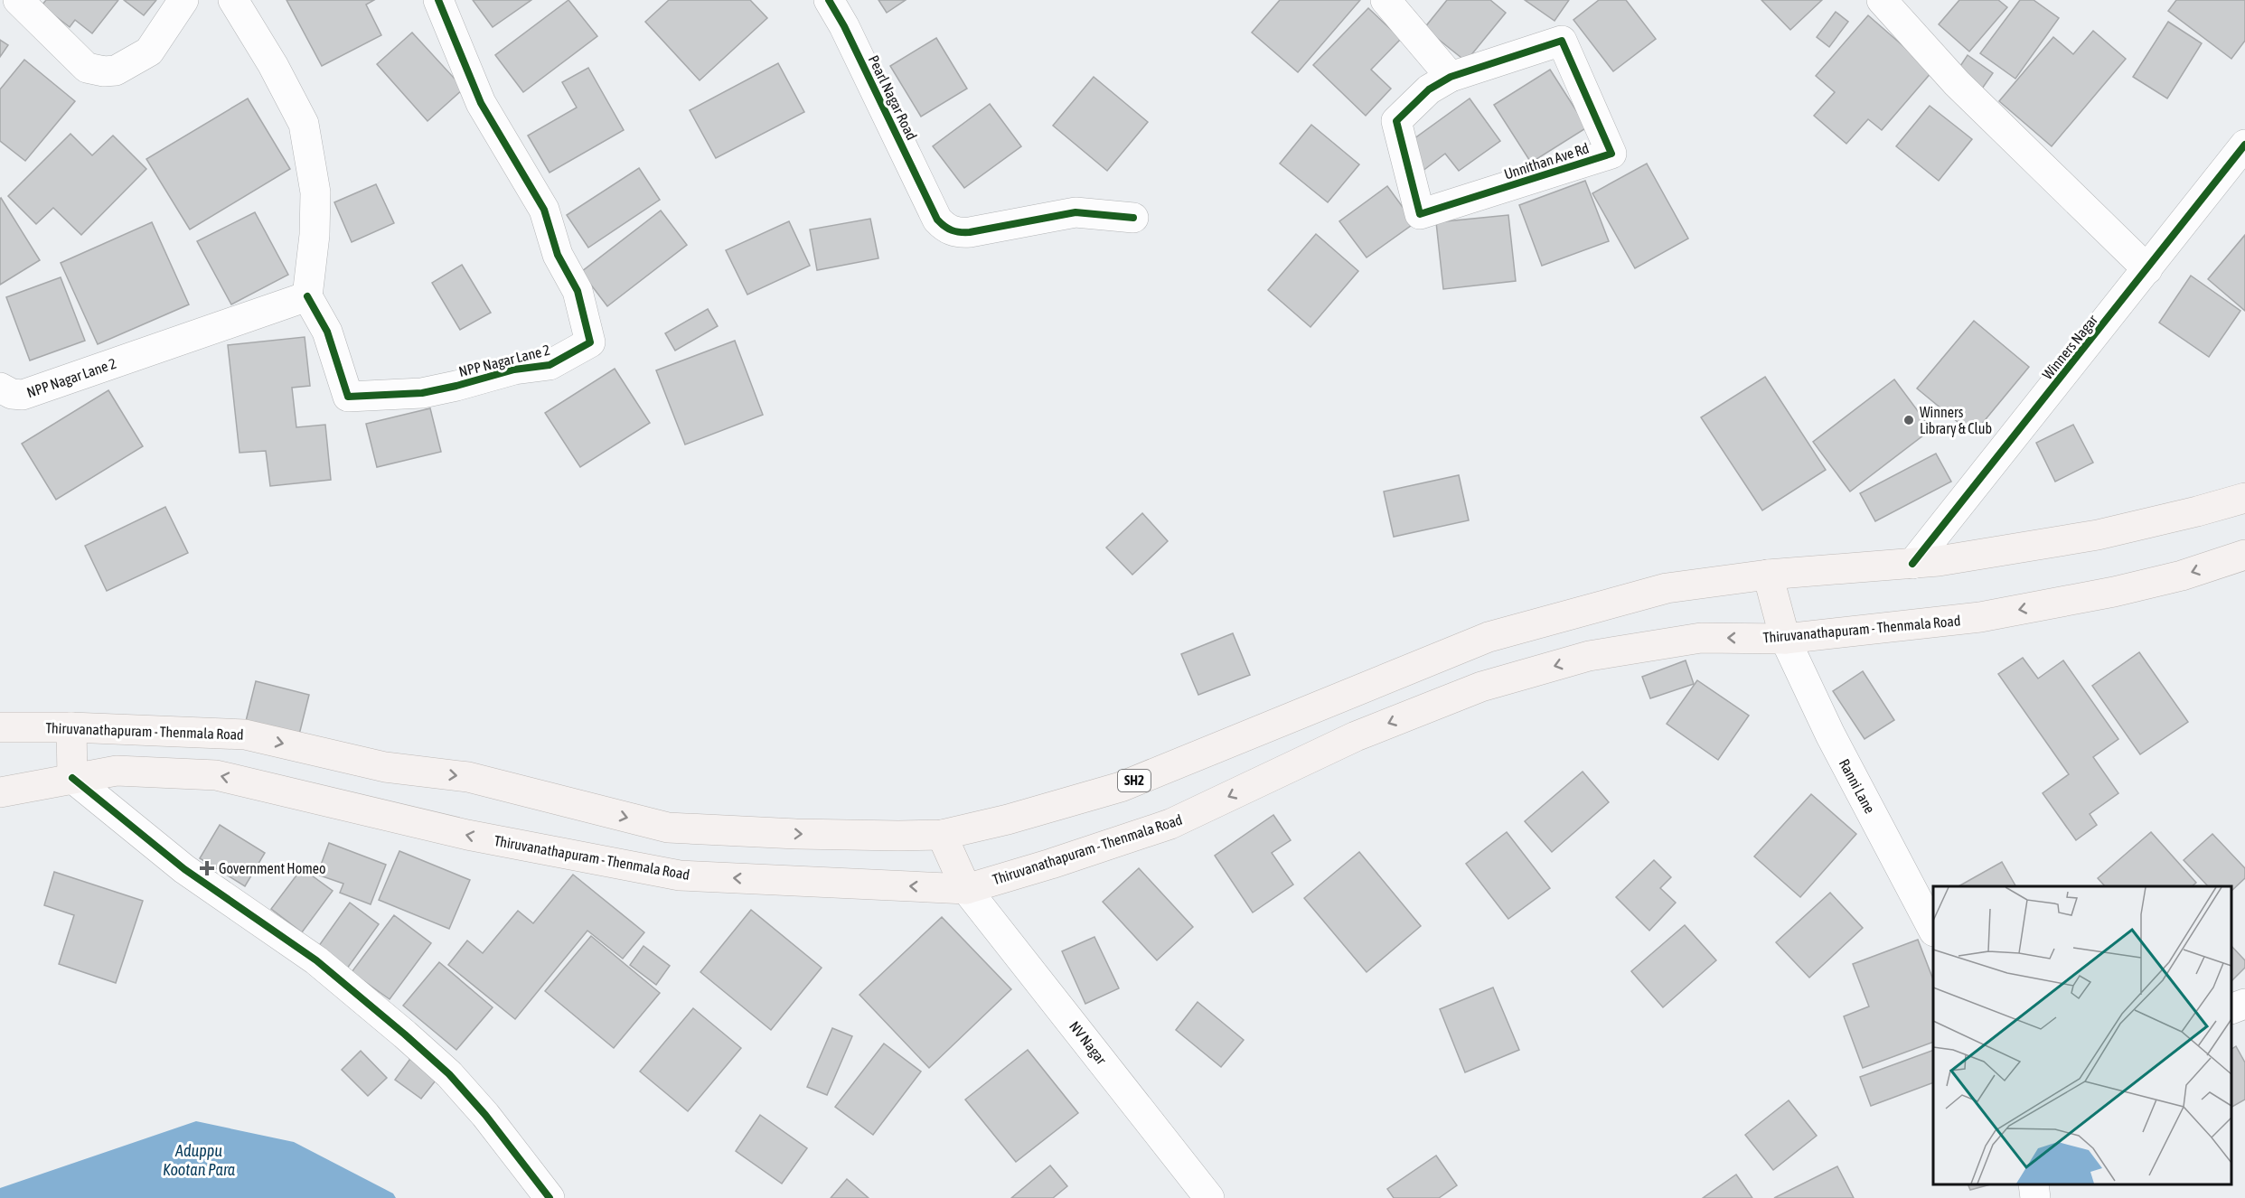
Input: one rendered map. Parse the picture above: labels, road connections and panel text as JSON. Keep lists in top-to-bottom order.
{
  "streets": {
    "main road": ["Thiruvanathapuram - Thenmala Road", "SH2"],
    "street": [
      "Pearl Nagar Road",
      "Unnithan Ave Rd",
      "Winners Nagar",
      "NPP Nagar Lane 2",
      "Ranni Lane",
      "NV Nagar"
    ]
  },
  "crossings": [
    ["Winners Nagar", "Thiruvanathapuram - Thenmala Road"],
    ["Thiruvanathapuram - Thenmala Road", "Ranni Lane"],
    ["Thiruvanathapuram - Thenmala Road", "NV Nagar"]
  ],
  "water": ["Aduppu Kootan Para"],
  "places": {
    "other": ["Winners Library & Club"],
    "health": ["Government Homeo"]
  }
}
